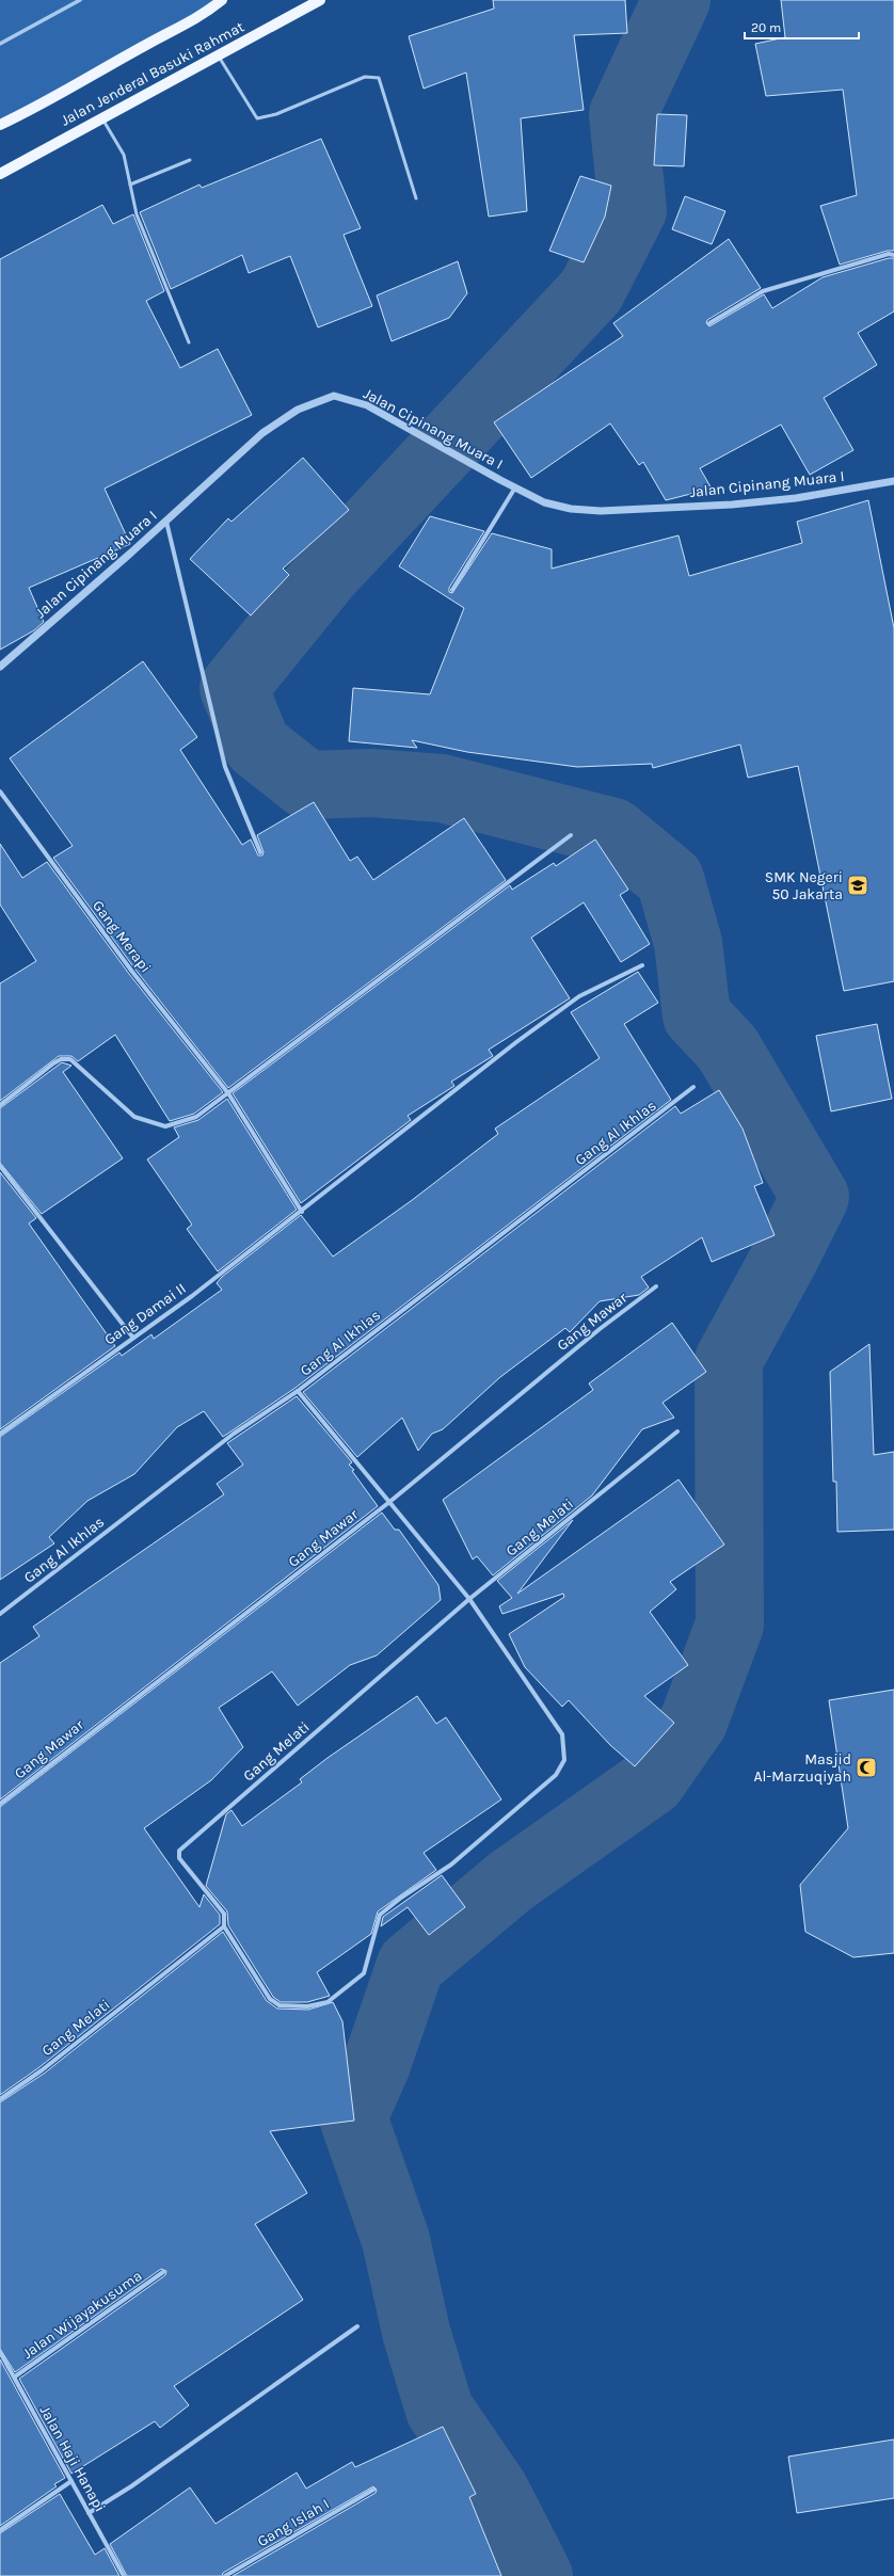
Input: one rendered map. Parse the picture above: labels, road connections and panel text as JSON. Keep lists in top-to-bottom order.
{
  "streets": {
    "main road": ["Jalan Jenderal Basuki Rahmat"],
    "street": [
      "Jalan Cipinang Muara I",
      "Gang Merapi",
      "Gang Al Ikhlas",
      "Gang Damai II",
      "Gang Mawar",
      "Gang Melati",
      "Jalan Wijayakusuma",
      "Jalan Haji Hanapi",
      "Gang Islah I"
    ]
  },
  "crossings": [
    ["Gang Merapi", "Gang Damai II"],
    ["Jalan Wijayakusuma", "Jalan Haji Hanapi"]
  ],
  "places": {
    "school or university": ["SMK Negeri 50 Jakarta"],
    "mosque": ["Masjid Al-Marzuqiyah"]
  },
  "scale_bar": "20 m"
}
